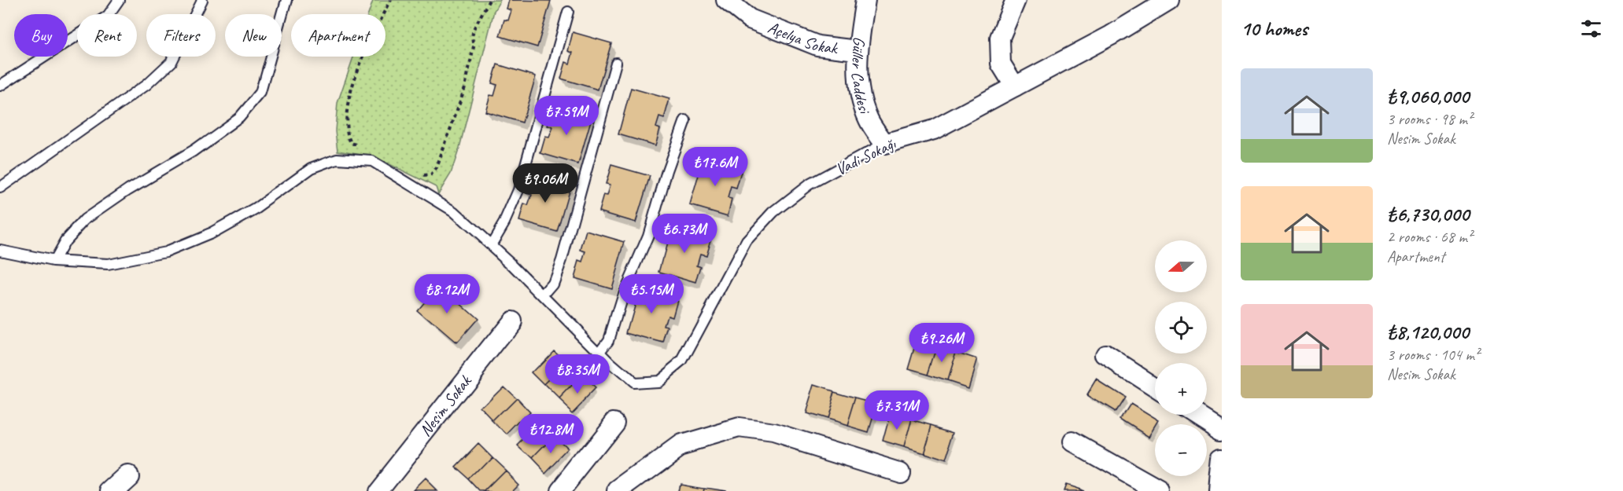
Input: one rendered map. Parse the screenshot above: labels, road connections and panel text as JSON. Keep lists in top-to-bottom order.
{
  "streets": {
    "street": [
      "Açelya Sokak",
      "Güller Caddesi",
      "Vadi Sokağı",
      "Nesim Sokak"
    ]
  },
  "crossings": [
    ["Açelya Sokak", "Güller Caddesi"],
    ["Güller Caddesi", "Vadi Sokağı"]
  ],
  "north": "left",
  "page": {
    "heading": "10 homes",
    "chip": [
      "Buy",
      "Rent",
      "Filters",
      "New",
      "Apartment"
    ],
    "list": [
      {
        "name": "₺9,060,000",
        "note": "3 rooms · 98 m² · Nesim Sokak"
      },
      {
        "name": "₺6,730,000",
        "note": "2 rooms · 68 m² · Apartment"
      },
      {
        "name": "₺8,120,000",
        "note": "3 rooms · 104 m² · Nesim Sokak"
      }
    ],
    "price": [
      "₺7.59M",
      "₺17.6M",
      "₺9.06M",
      "₺6.73M",
      "₺8.12M",
      "₺5.15M",
      "₺9.26M",
      "₺8.35M",
      "₺7.31M",
      "₺12.8M"
    ],
    "map_buttons": ["+", "−"]
  }
}
